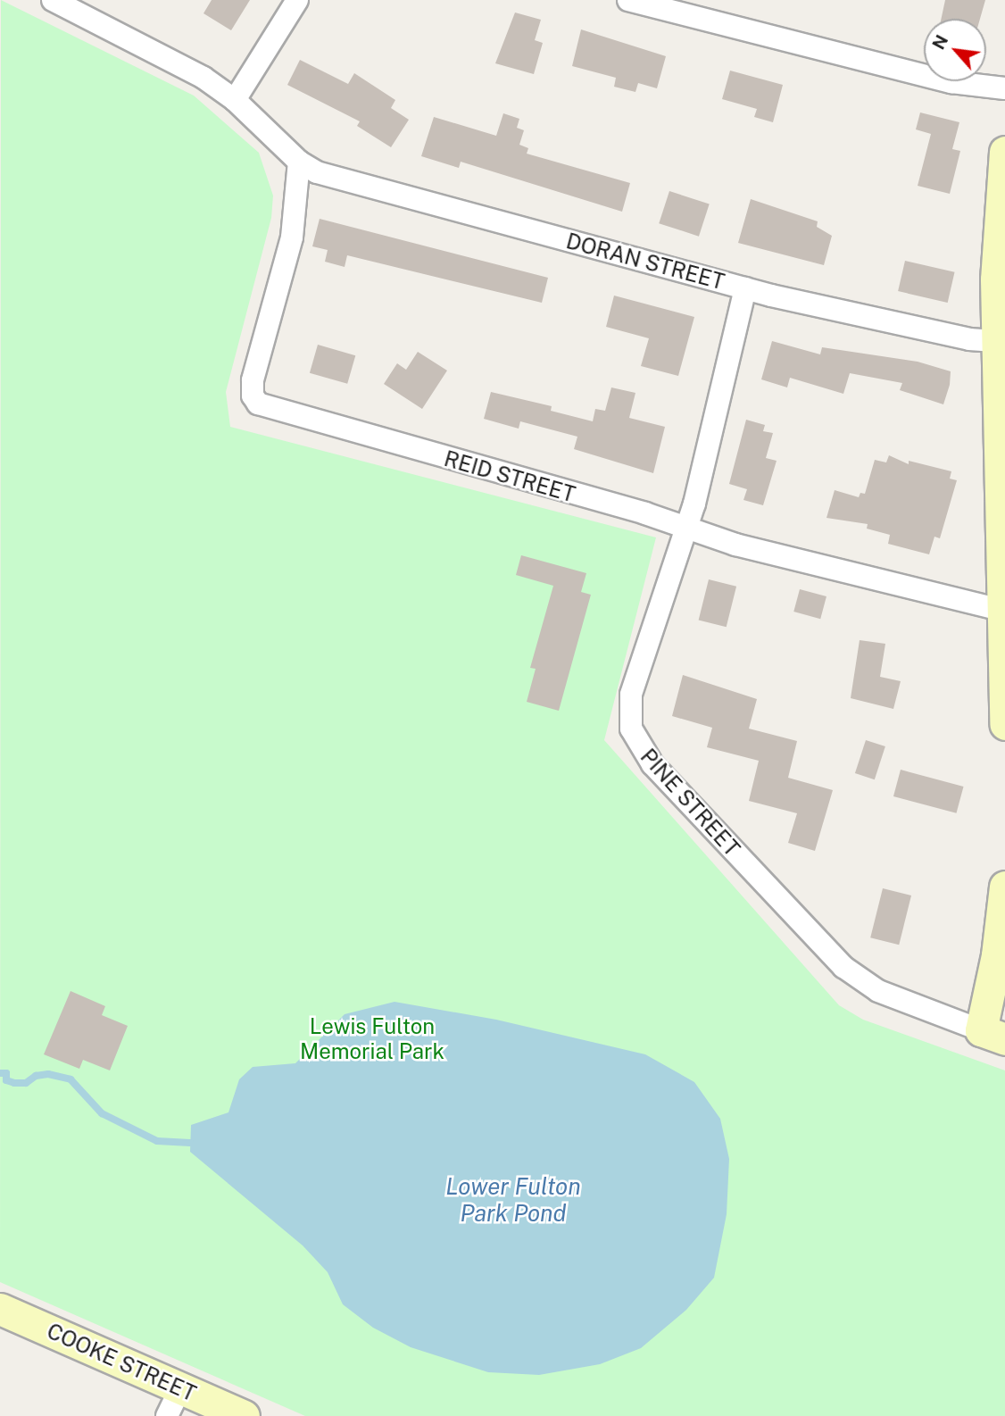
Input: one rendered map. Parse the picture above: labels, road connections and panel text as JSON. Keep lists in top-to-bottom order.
{
  "streets": {
    "street": [
      "DORAN STREET",
      "REID STREET",
      "PINE STREET",
      "COOKE STREET"
    ]
  },
  "crossings": [
    ["DORAN STREET", "REID STREET"],
    ["DORAN STREET", "PINE STREET"],
    ["REID STREET", "PINE STREET"]
  ],
  "water": ["Lower Fulton Park Pond"],
  "parks": ["Lewis Fulton Memorial Park"],
  "north": "top left"
}
